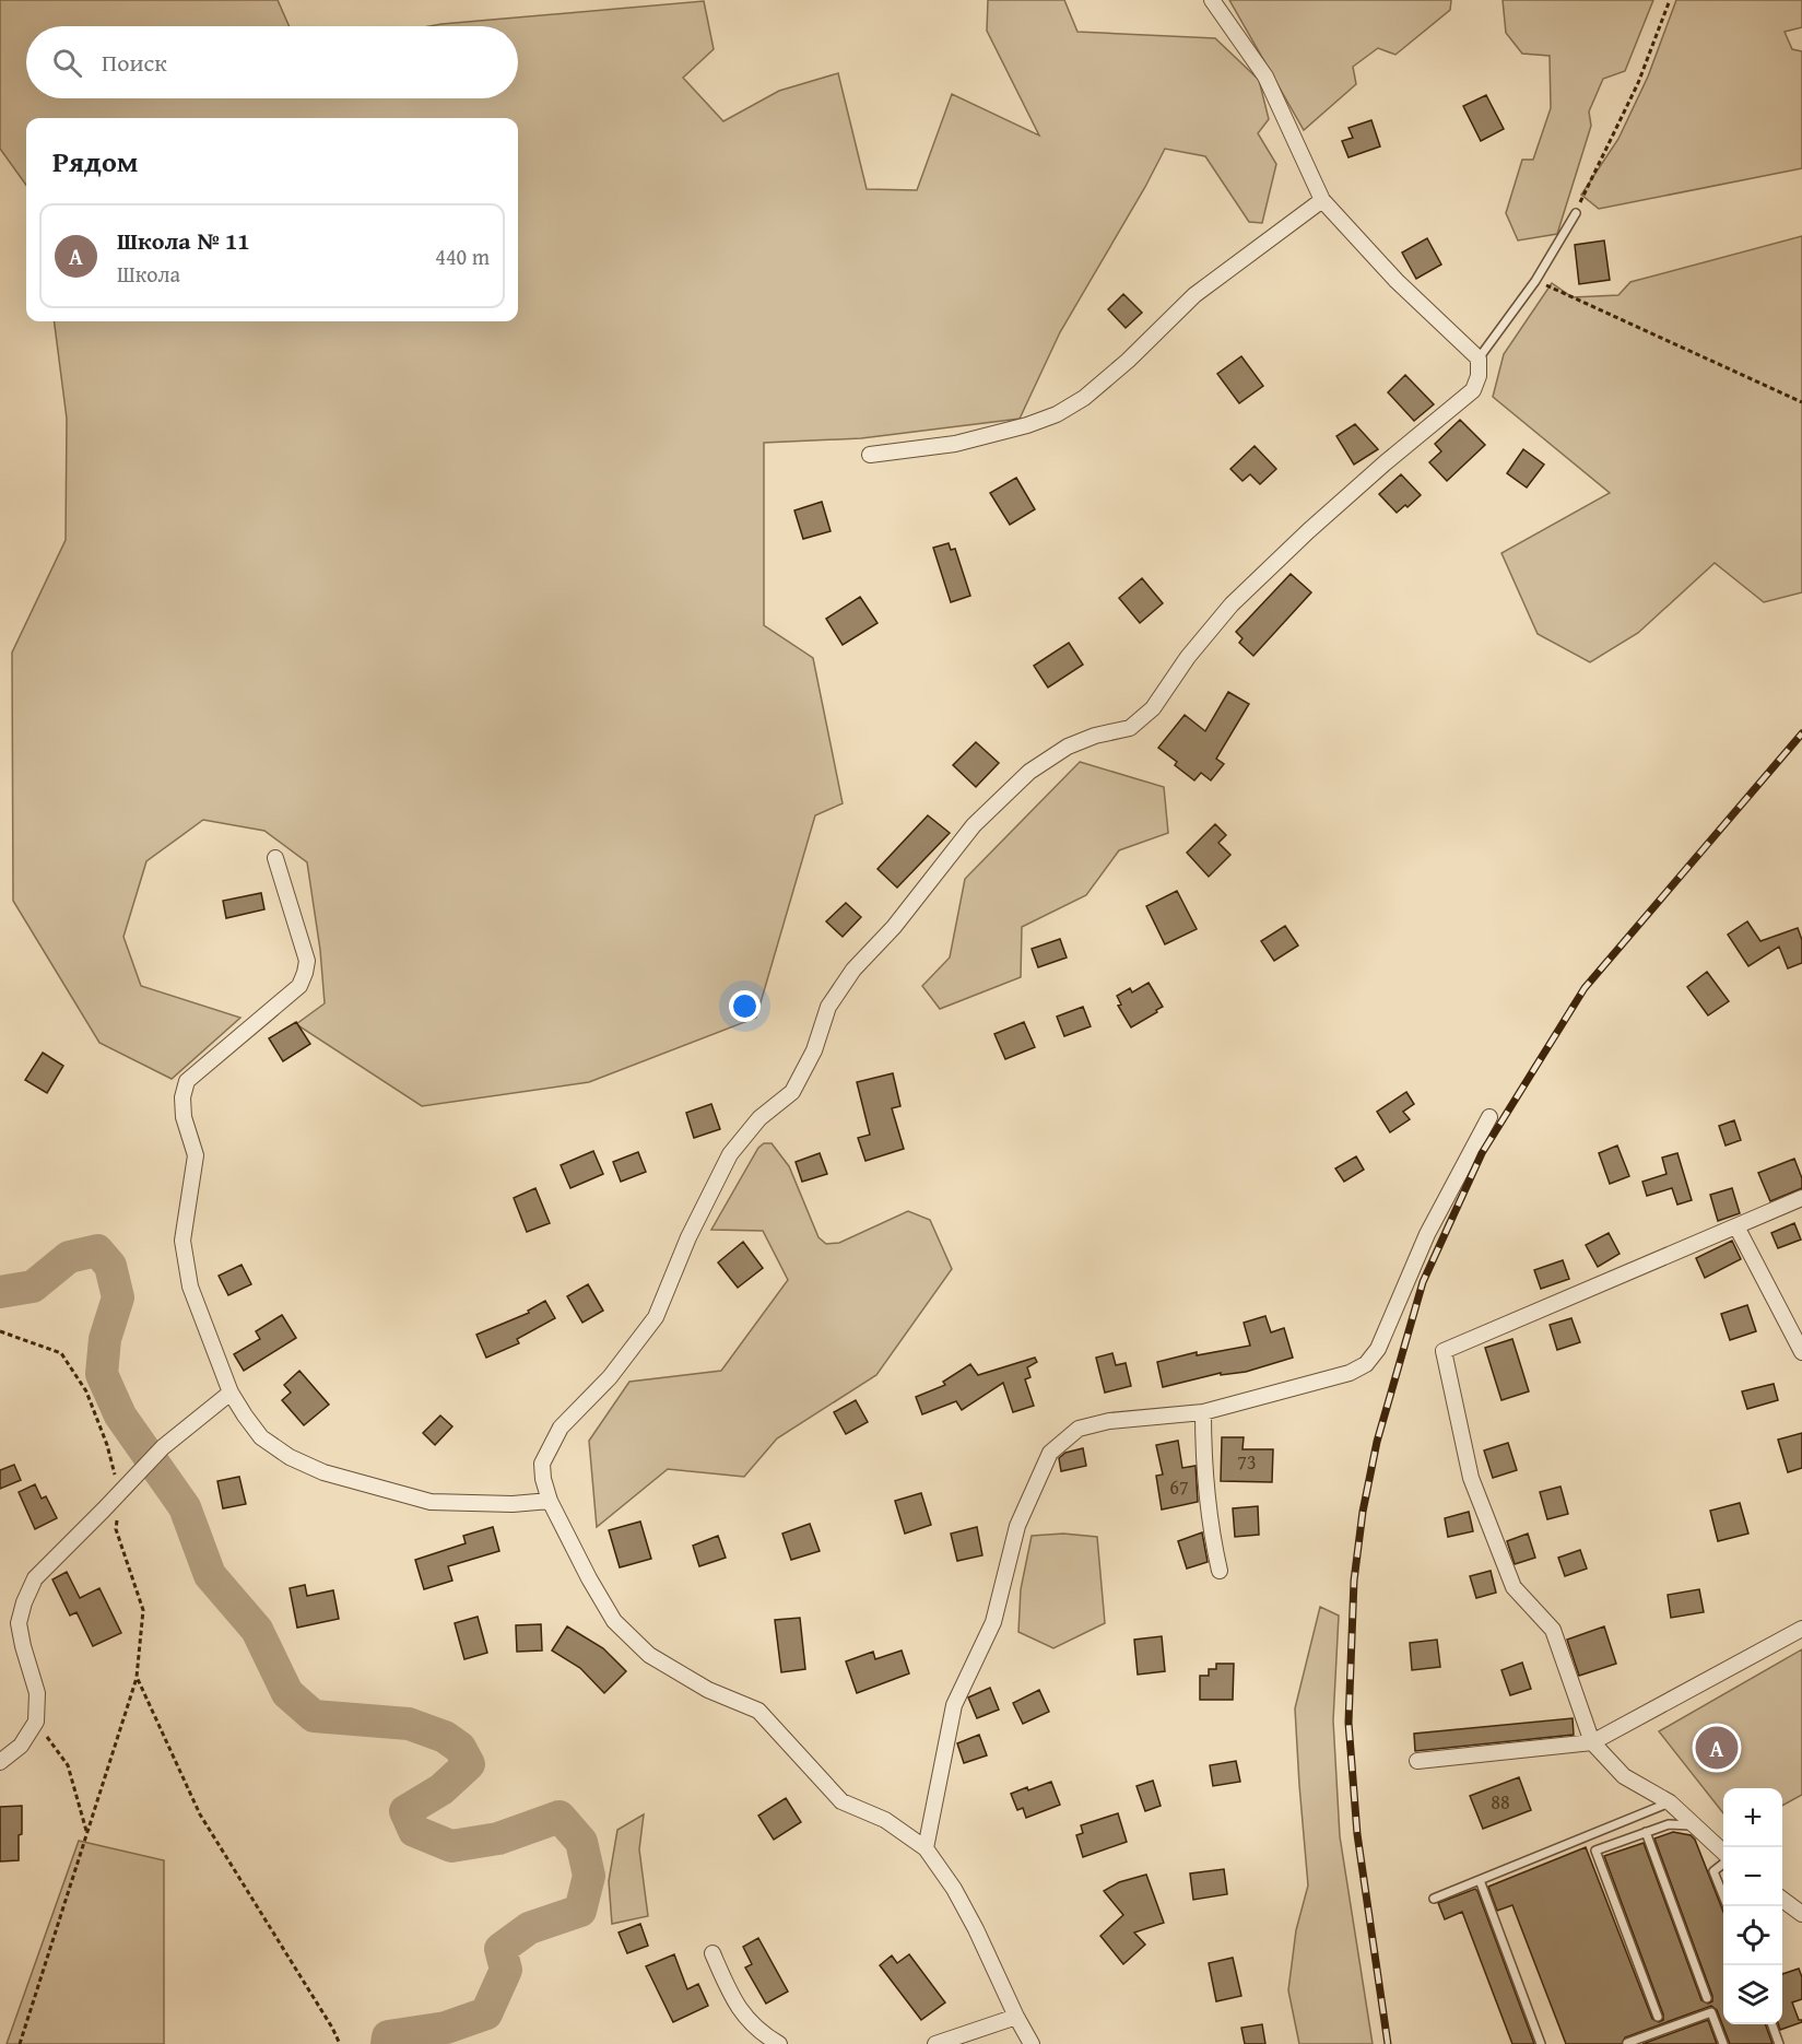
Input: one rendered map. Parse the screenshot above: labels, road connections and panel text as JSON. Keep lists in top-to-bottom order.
{
  "house_numbers": ["73", "67", "88"],
  "page": {
    "search": "Поиск",
    "heading": "Рядом",
    "list": [
      {
        "mark": "A",
        "name": "Школа № 11",
        "note": "Школа",
        "value": "440 m"
      }
    ],
    "pins": "A",
    "map_buttons": ["+", "−"]
  }
}
